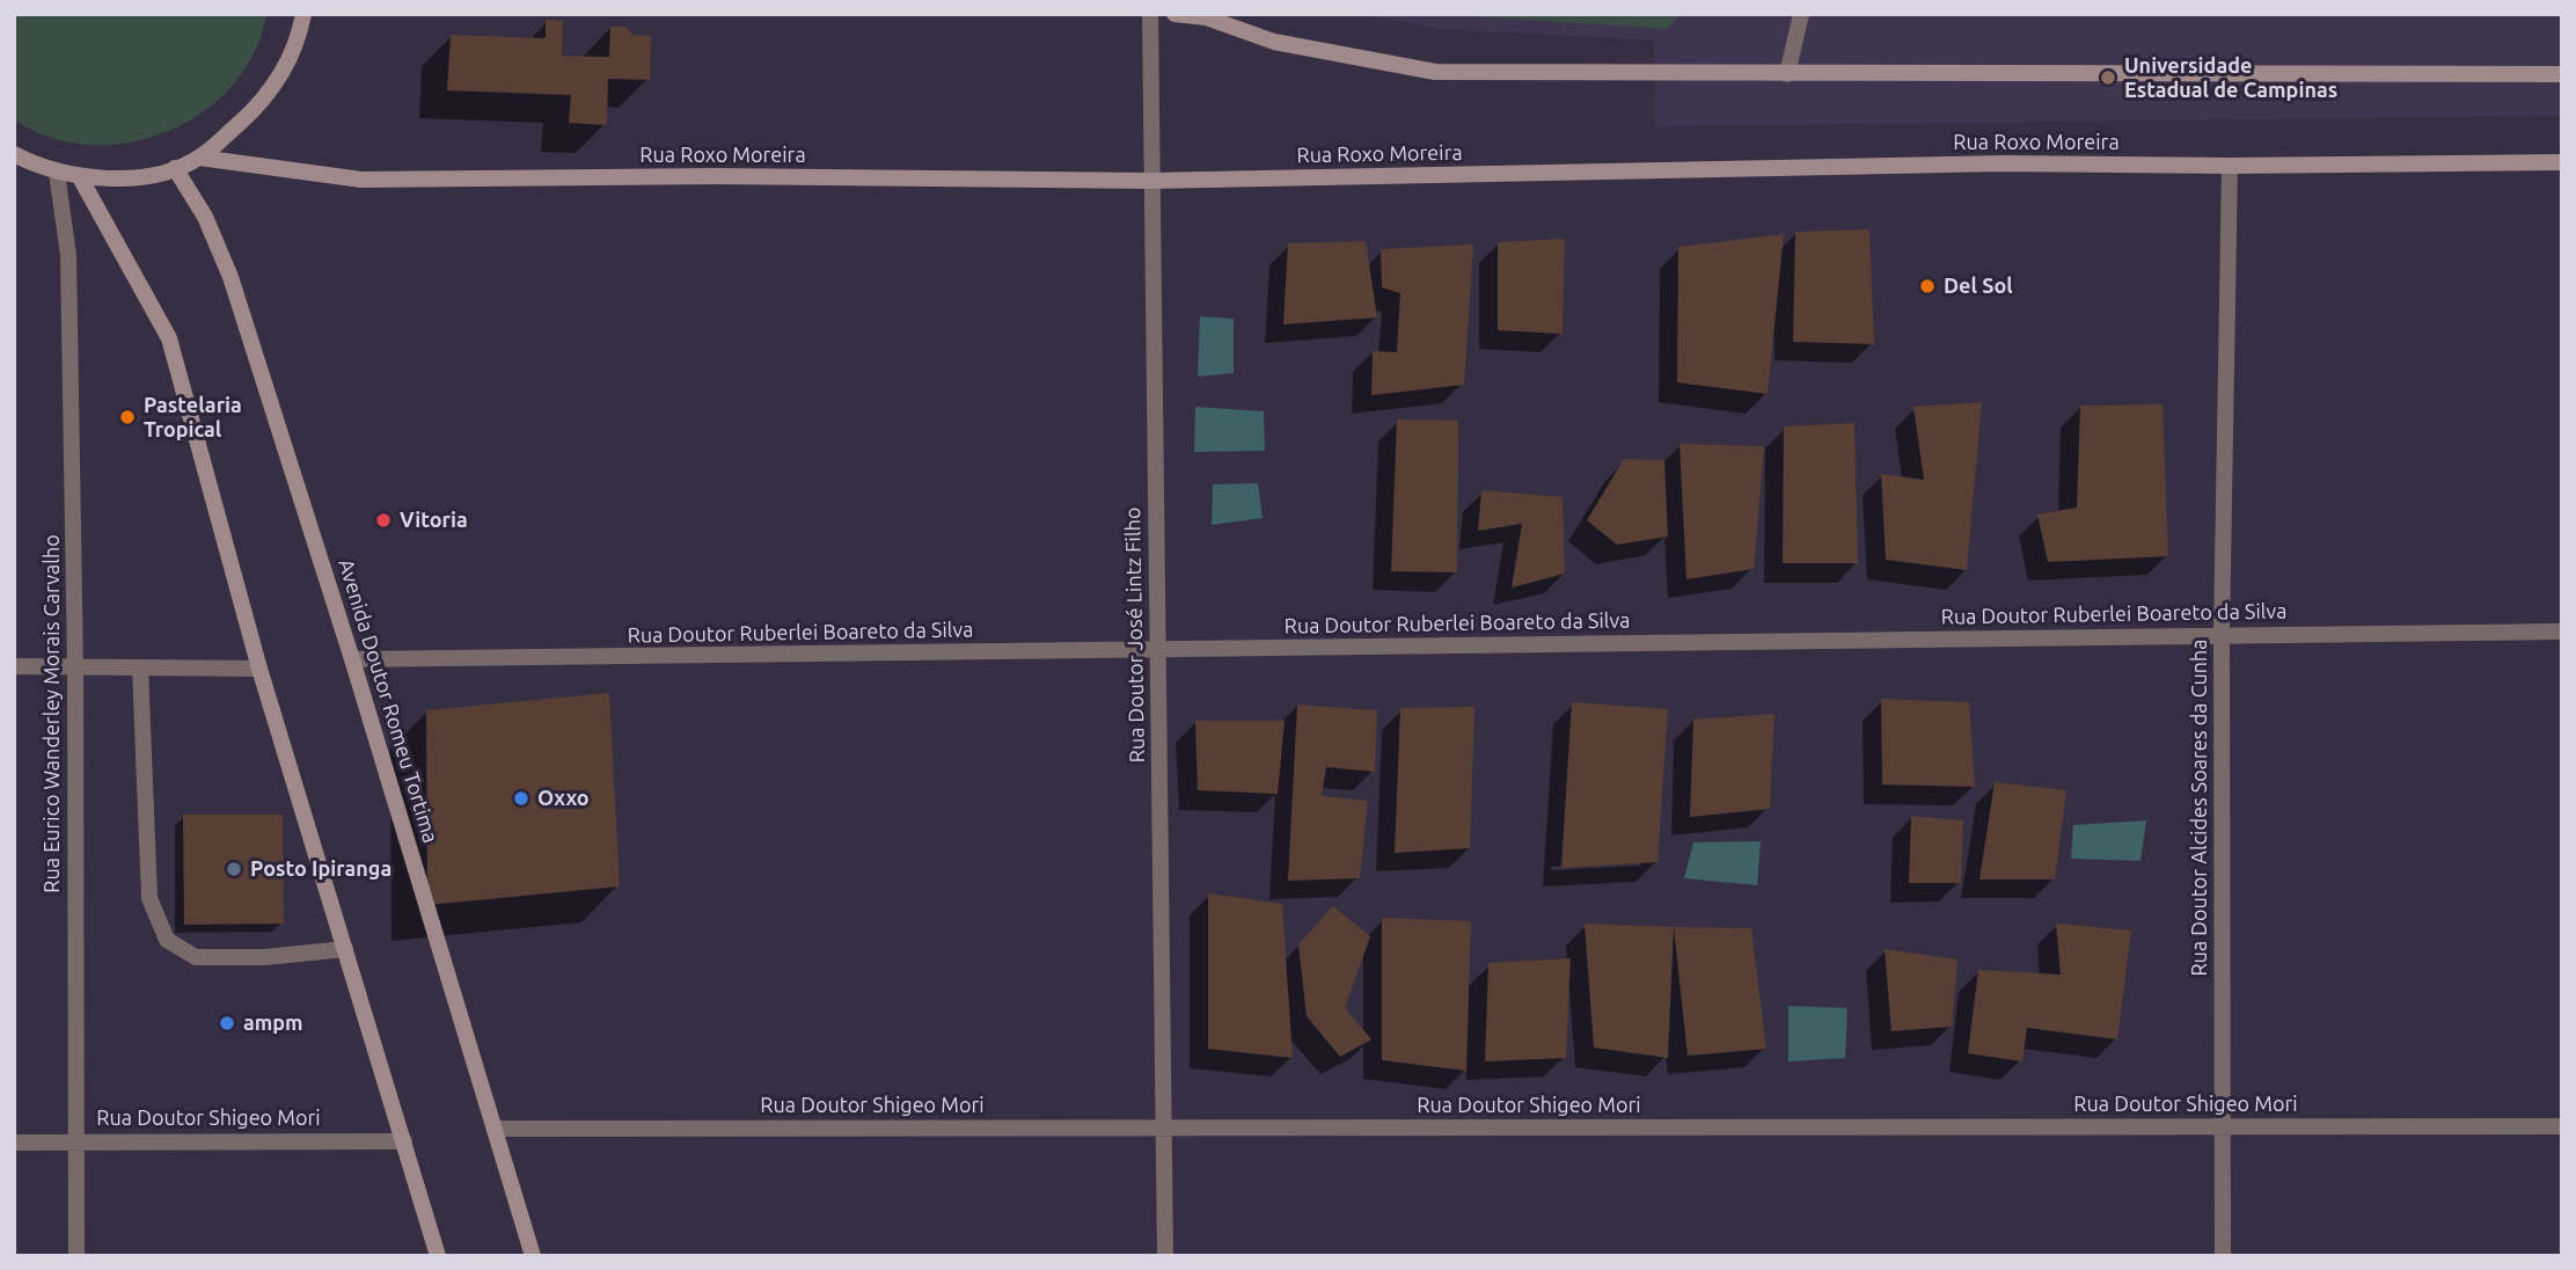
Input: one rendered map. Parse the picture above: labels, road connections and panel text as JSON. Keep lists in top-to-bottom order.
{
  "streets": {
    "main road": ["Rua Roxo Moreira", "Avenida Doutor Romeu Tortima"],
    "street": [
      "Rua Doutor Ruberlei Boareto da Silva",
      "Rua Doutor José Lintz Filho",
      "Rua Eurico Wanderley Morais Carvalho",
      "Rua Doutor Alcides Soares da Cunha",
      "Rua Doutor Shigeo Mori"
    ]
  },
  "crossings": [
    ["Rua Roxo Moreira", "Rua Doutor José Lintz Filho"],
    ["Rua Roxo Moreira", "Rua Doutor Alcides Soares da Cunha"],
    ["Rua Doutor Ruberlei Boareto da Silva", "Rua Doutor José Lintz Filho"],
    ["Rua Doutor Ruberlei Boareto da Silva", "Avenida Doutor Romeu Tortima"],
    ["Rua Doutor Ruberlei Boareto da Silva", "Rua Doutor Alcides Soares da Cunha"],
    ["Rua Doutor José Lintz Filho", "Rua Doutor Shigeo Mori"],
    ["Avenida Doutor Romeu Tortima", "Rua Doutor Shigeo Mori"],
    ["Rua Eurico Wanderley Morais Carvalho", "Rua Doutor Shigeo Mori"],
    ["Rua Doutor Alcides Soares da Cunha", "Rua Doutor Shigeo Mori"]
  ],
  "places": [
    "Universidade Estadual de Campinas",
    "Del Sol",
    "Pastelaria Tropical",
    "Vitoria",
    "Oxxo",
    "Posto Ipiranga",
    "ampm"
  ]
}
